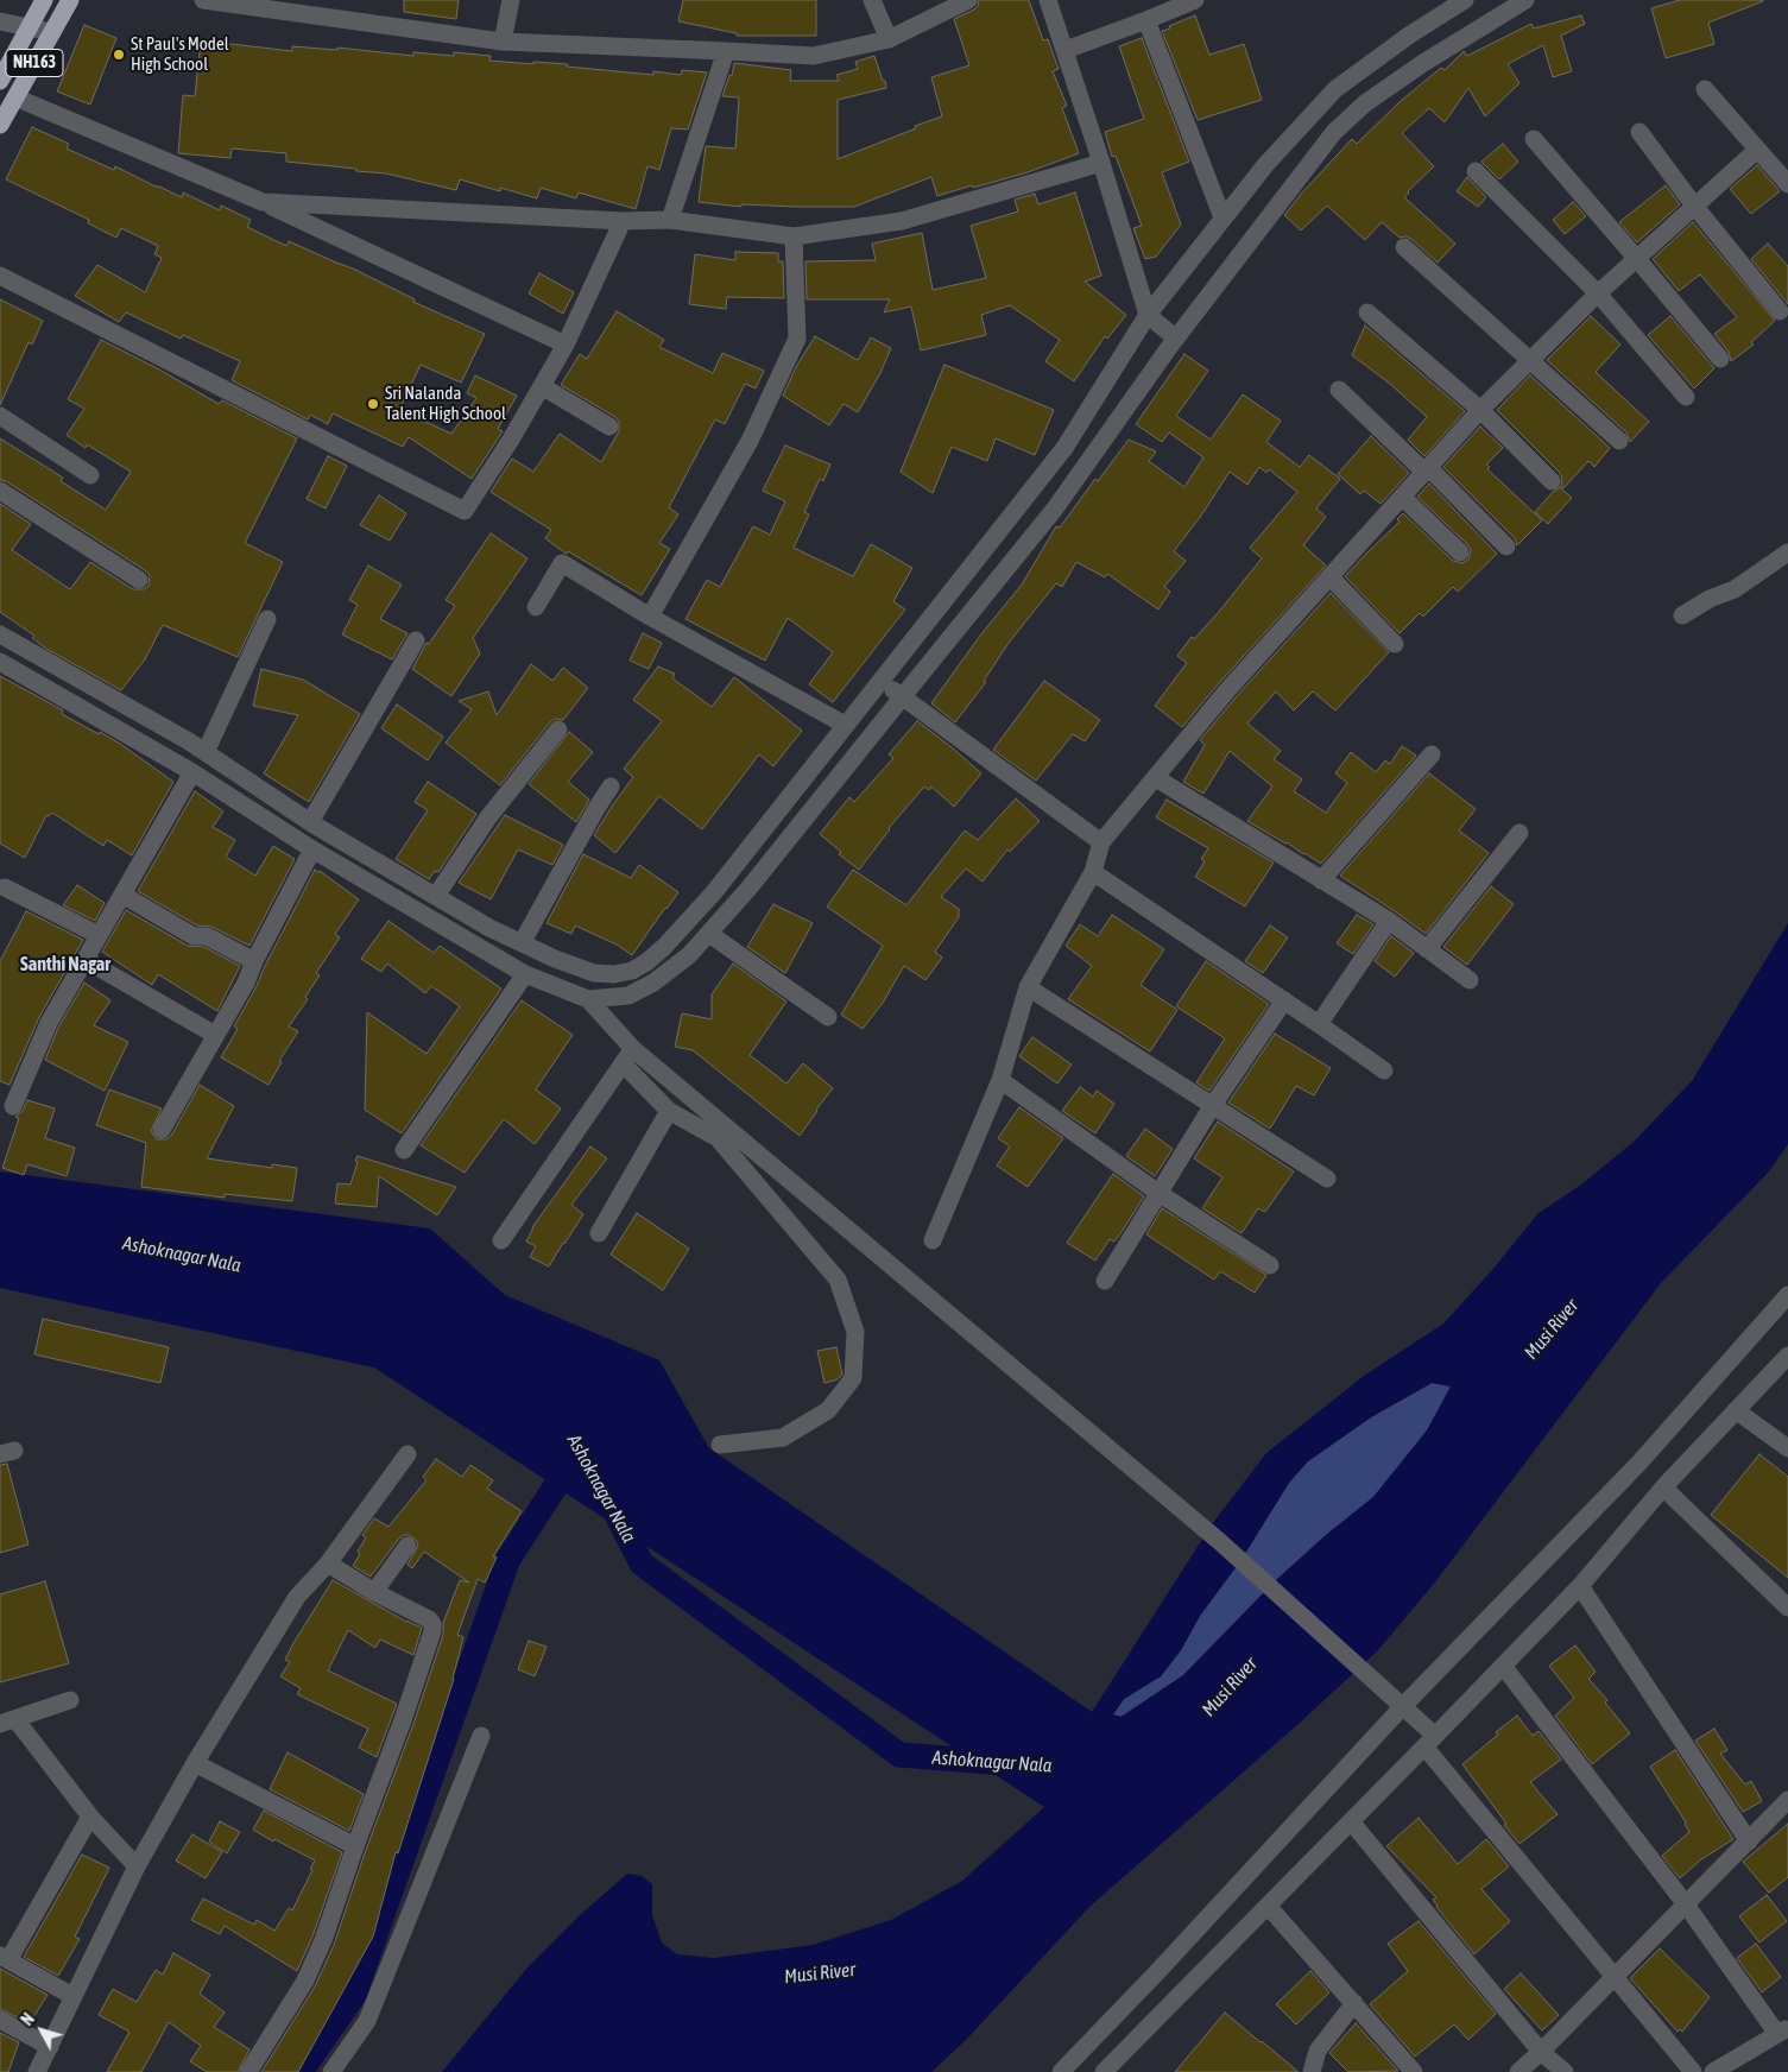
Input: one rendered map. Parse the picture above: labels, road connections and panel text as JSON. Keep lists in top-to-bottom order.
{
  "streets": {
    "highway": ["NH163"]
  },
  "districts": ["Santhi Nagar"],
  "water": ["Ashoknagar Nala", "Musi River"],
  "places": ["St Paul's Model High School", "Sri Nalanda Talent High School"],
  "north": "top left"
}
